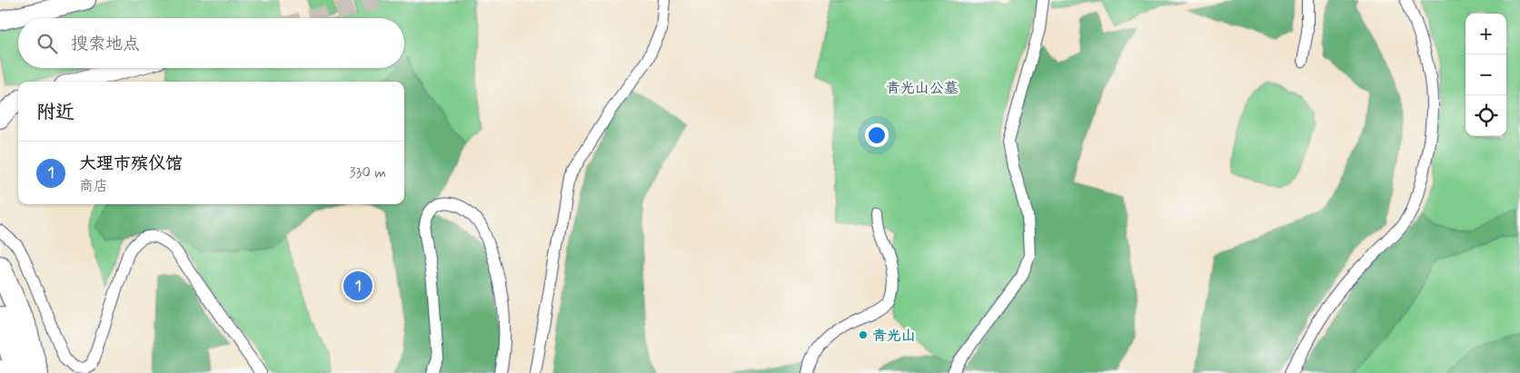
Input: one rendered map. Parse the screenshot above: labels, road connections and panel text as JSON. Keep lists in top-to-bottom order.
{
  "parks": ["青光山公墓"],
  "places": ["青光山"],
  "page": {
    "map_buttons": ["+", "−"],
    "search": "搜索地点",
    "heading": "附近",
    "list": [
      {
        "mark": "1",
        "name": "大理市殡仪馆",
        "note": "商店",
        "value": "330 m"
      }
    ],
    "pins": "1"
  }
}
